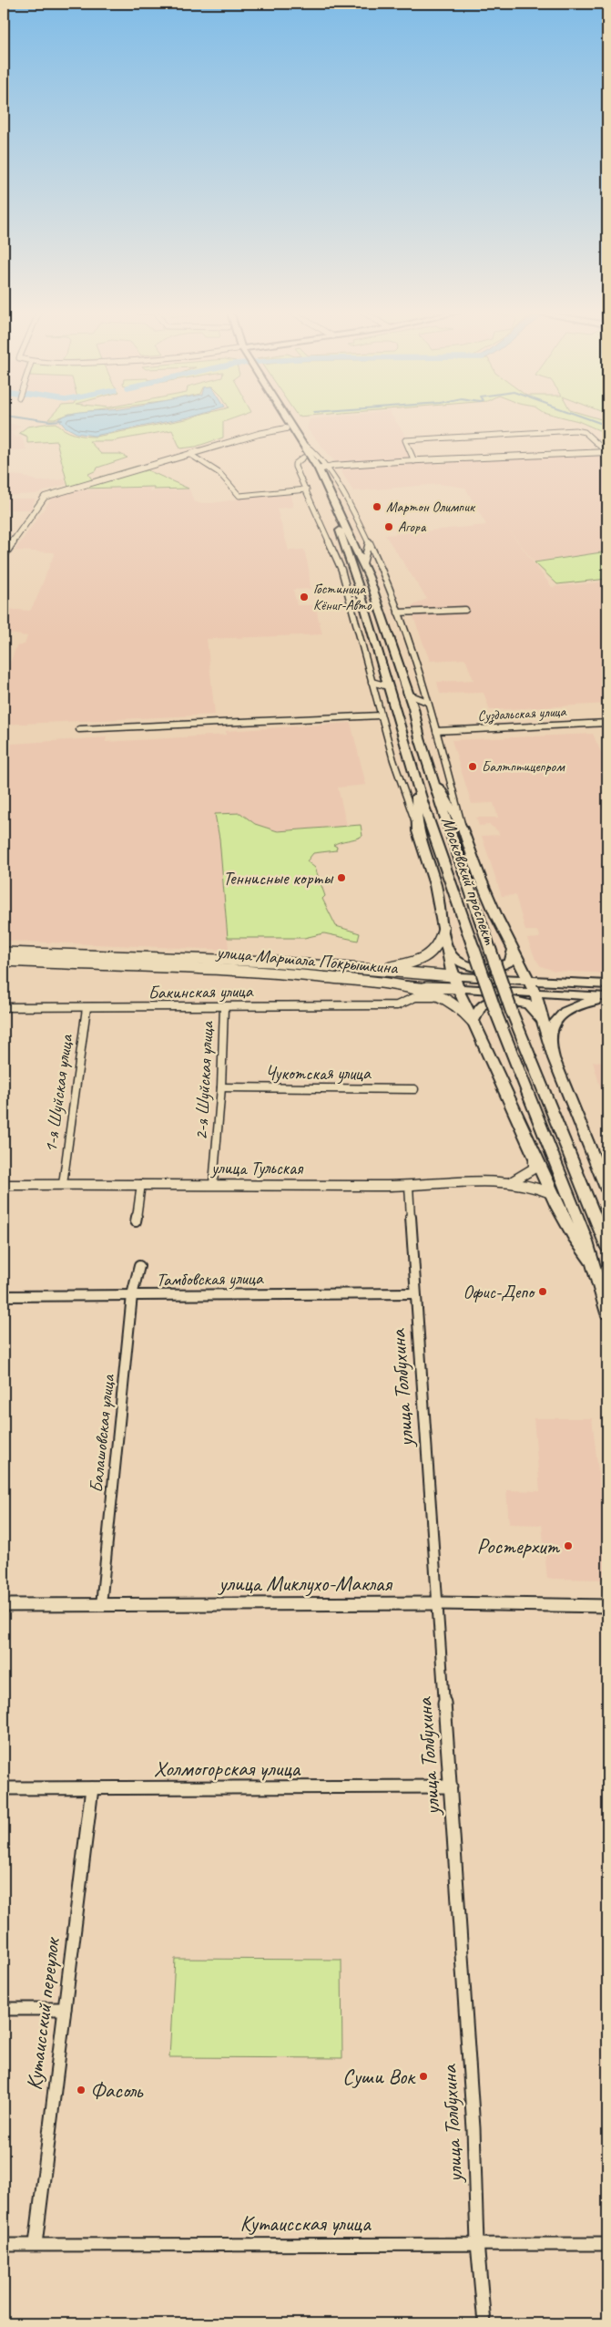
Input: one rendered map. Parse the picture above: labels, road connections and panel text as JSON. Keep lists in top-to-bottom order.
{
  "streets": {
    "main road": ["Московский проспект", "улица Маршала Покрышкина"],
    "street": [
      "Суздальская улица",
      "Бакинская улица",
      "Чукотская улица",
      "2-я Шуйская улица",
      "1-я Шуйская улица",
      "улица Тульская",
      "Тамбовская улица",
      "улица Толбухина",
      "Балашовская улица",
      "улица Миклухо-Маклая",
      "Холмогорская улица",
      "Кутаисский переулок",
      "Кутаисская улица"
    ]
  },
  "crossings": [
    ["Суздальская улица", "Московский проспект"],
    ["Бакинская улица", "2-я Шуйская улица"],
    ["Бакинская улица", "1-я Шуйская улица"],
    ["Чукотская улица", "2-я Шуйская улица"],
    ["2-я Шуйская улица", "улица Тульская"],
    ["1-я Шуйская улица", "улица Тульская"],
    ["улица Тульская", "улица Толбухина"],
    ["Тамбовская улица", "улица Толбухина"],
    ["Тамбовская улица", "Балашовская улица"],
    ["улица Толбухина", "улица Миклухо-Маклая"],
    ["улица Толбухина", "Холмогорская улица"],
    ["улица Толбухина", "Кутаисская улица"],
    ["Балашовская улица", "улица Миклухо-Маклая"],
    ["Холмогорская улица", "Кутаисский переулок"],
    ["Кутаисский переулок", "Кутаисская улица"]
  ],
  "places": [
    "Мартон Олимпик",
    "Агора",
    "Гостиница Кёниг-Авто",
    "Балтптицепром",
    "Теннисные корты",
    "Офис-Депо",
    "Ростерхит",
    "Суши Вок",
    "Фасоль"
  ]
}
